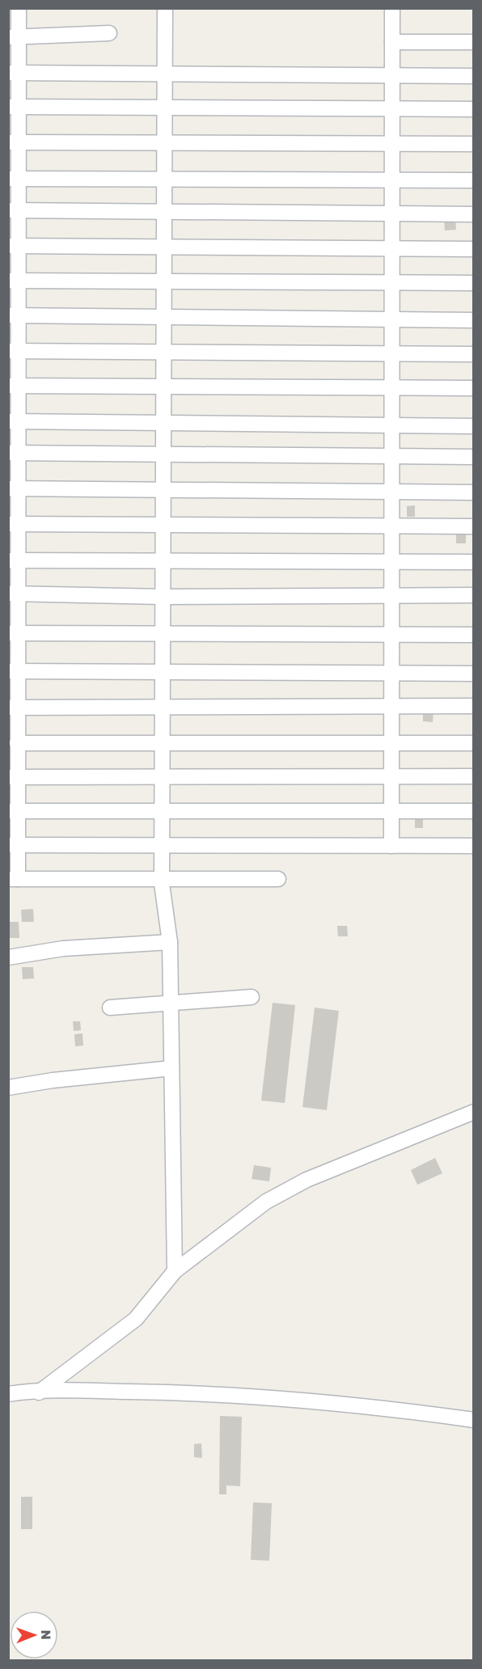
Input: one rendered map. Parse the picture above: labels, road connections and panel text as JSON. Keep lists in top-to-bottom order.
{
  "north": "right"
}
